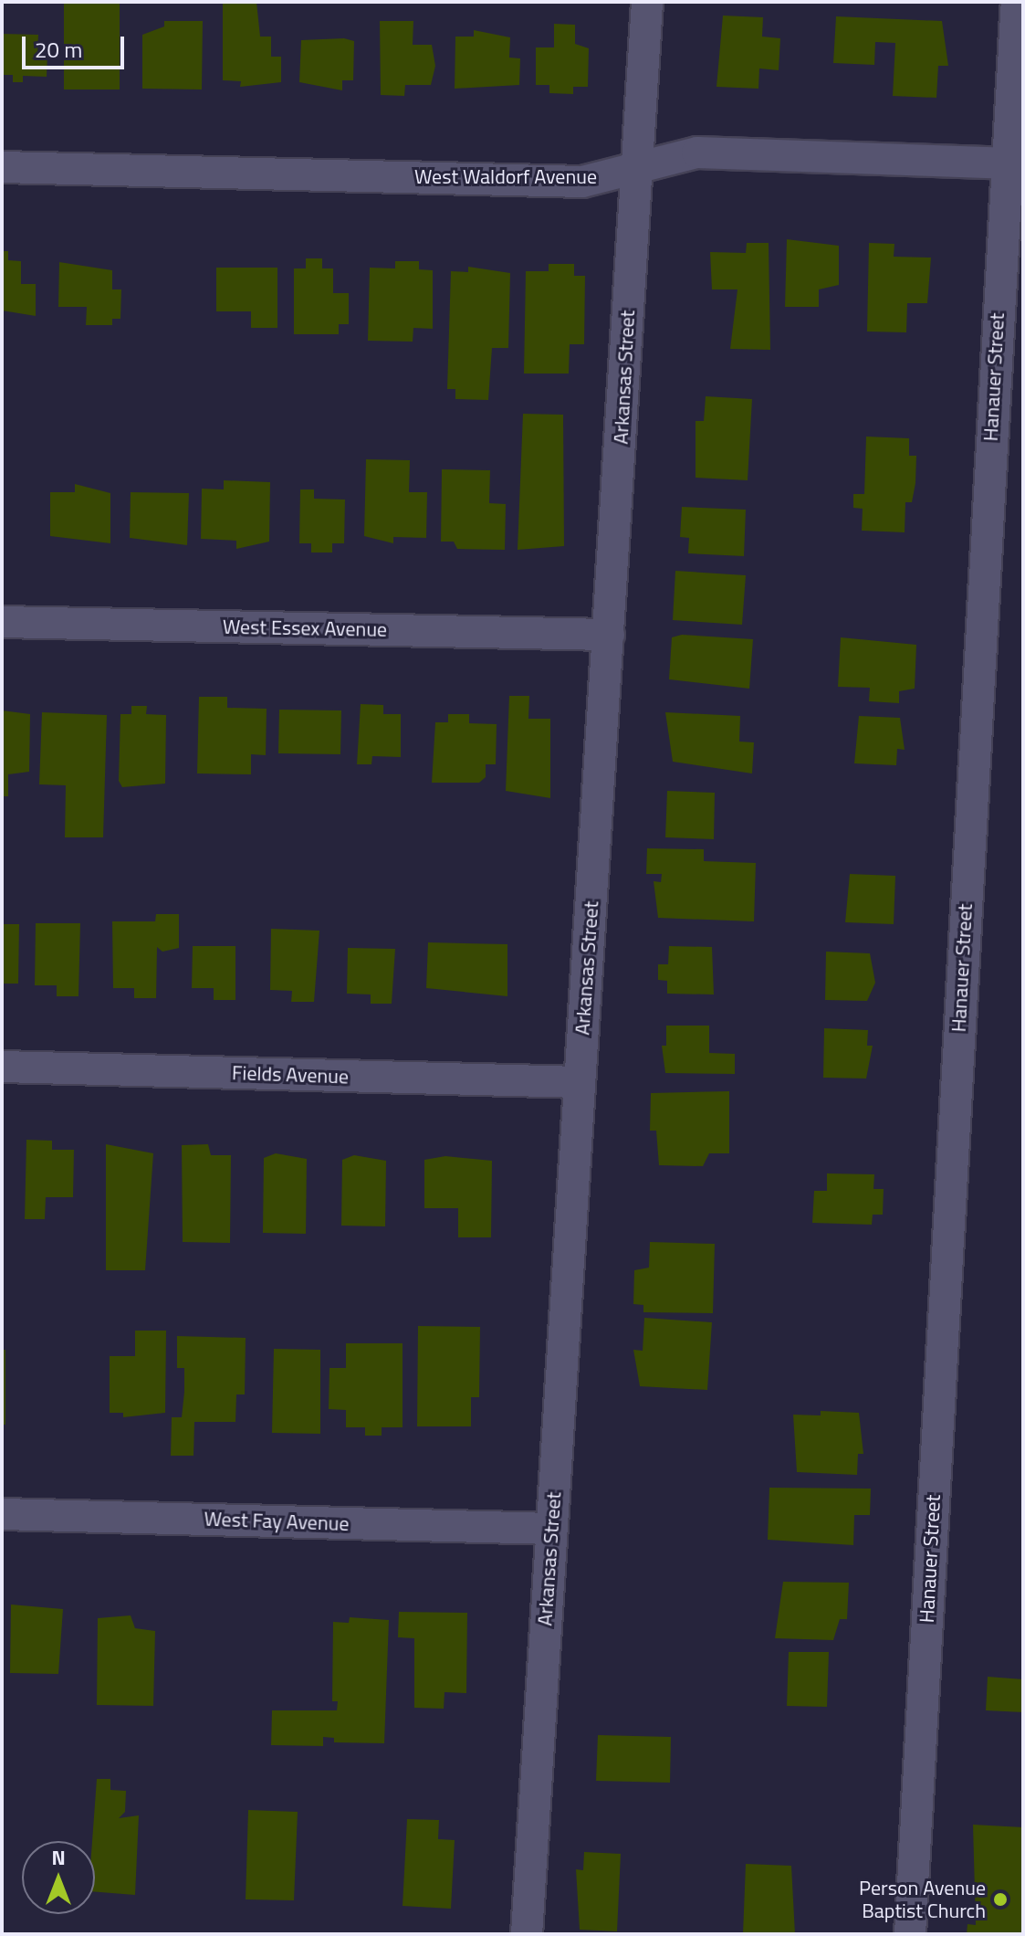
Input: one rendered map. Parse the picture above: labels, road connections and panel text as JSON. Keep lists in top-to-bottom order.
{
  "streets": {
    "street": [
      "West Waldorf Avenue",
      "Arkansas Street",
      "Hanauer Street",
      "West Essex Avenue",
      "Fields Avenue",
      "West Fay Avenue"
    ]
  },
  "crossings": [
    ["West Waldorf Avenue", "Arkansas Street"],
    ["West Waldorf Avenue", "Hanauer Street"],
    ["Arkansas Street", "West Essex Avenue"],
    ["Arkansas Street", "Fields Avenue"],
    ["Arkansas Street", "West Fay Avenue"]
  ],
  "places": ["Person Avenue Baptist Church"],
  "scale_bar": "20 m",
  "north": "top"
}
